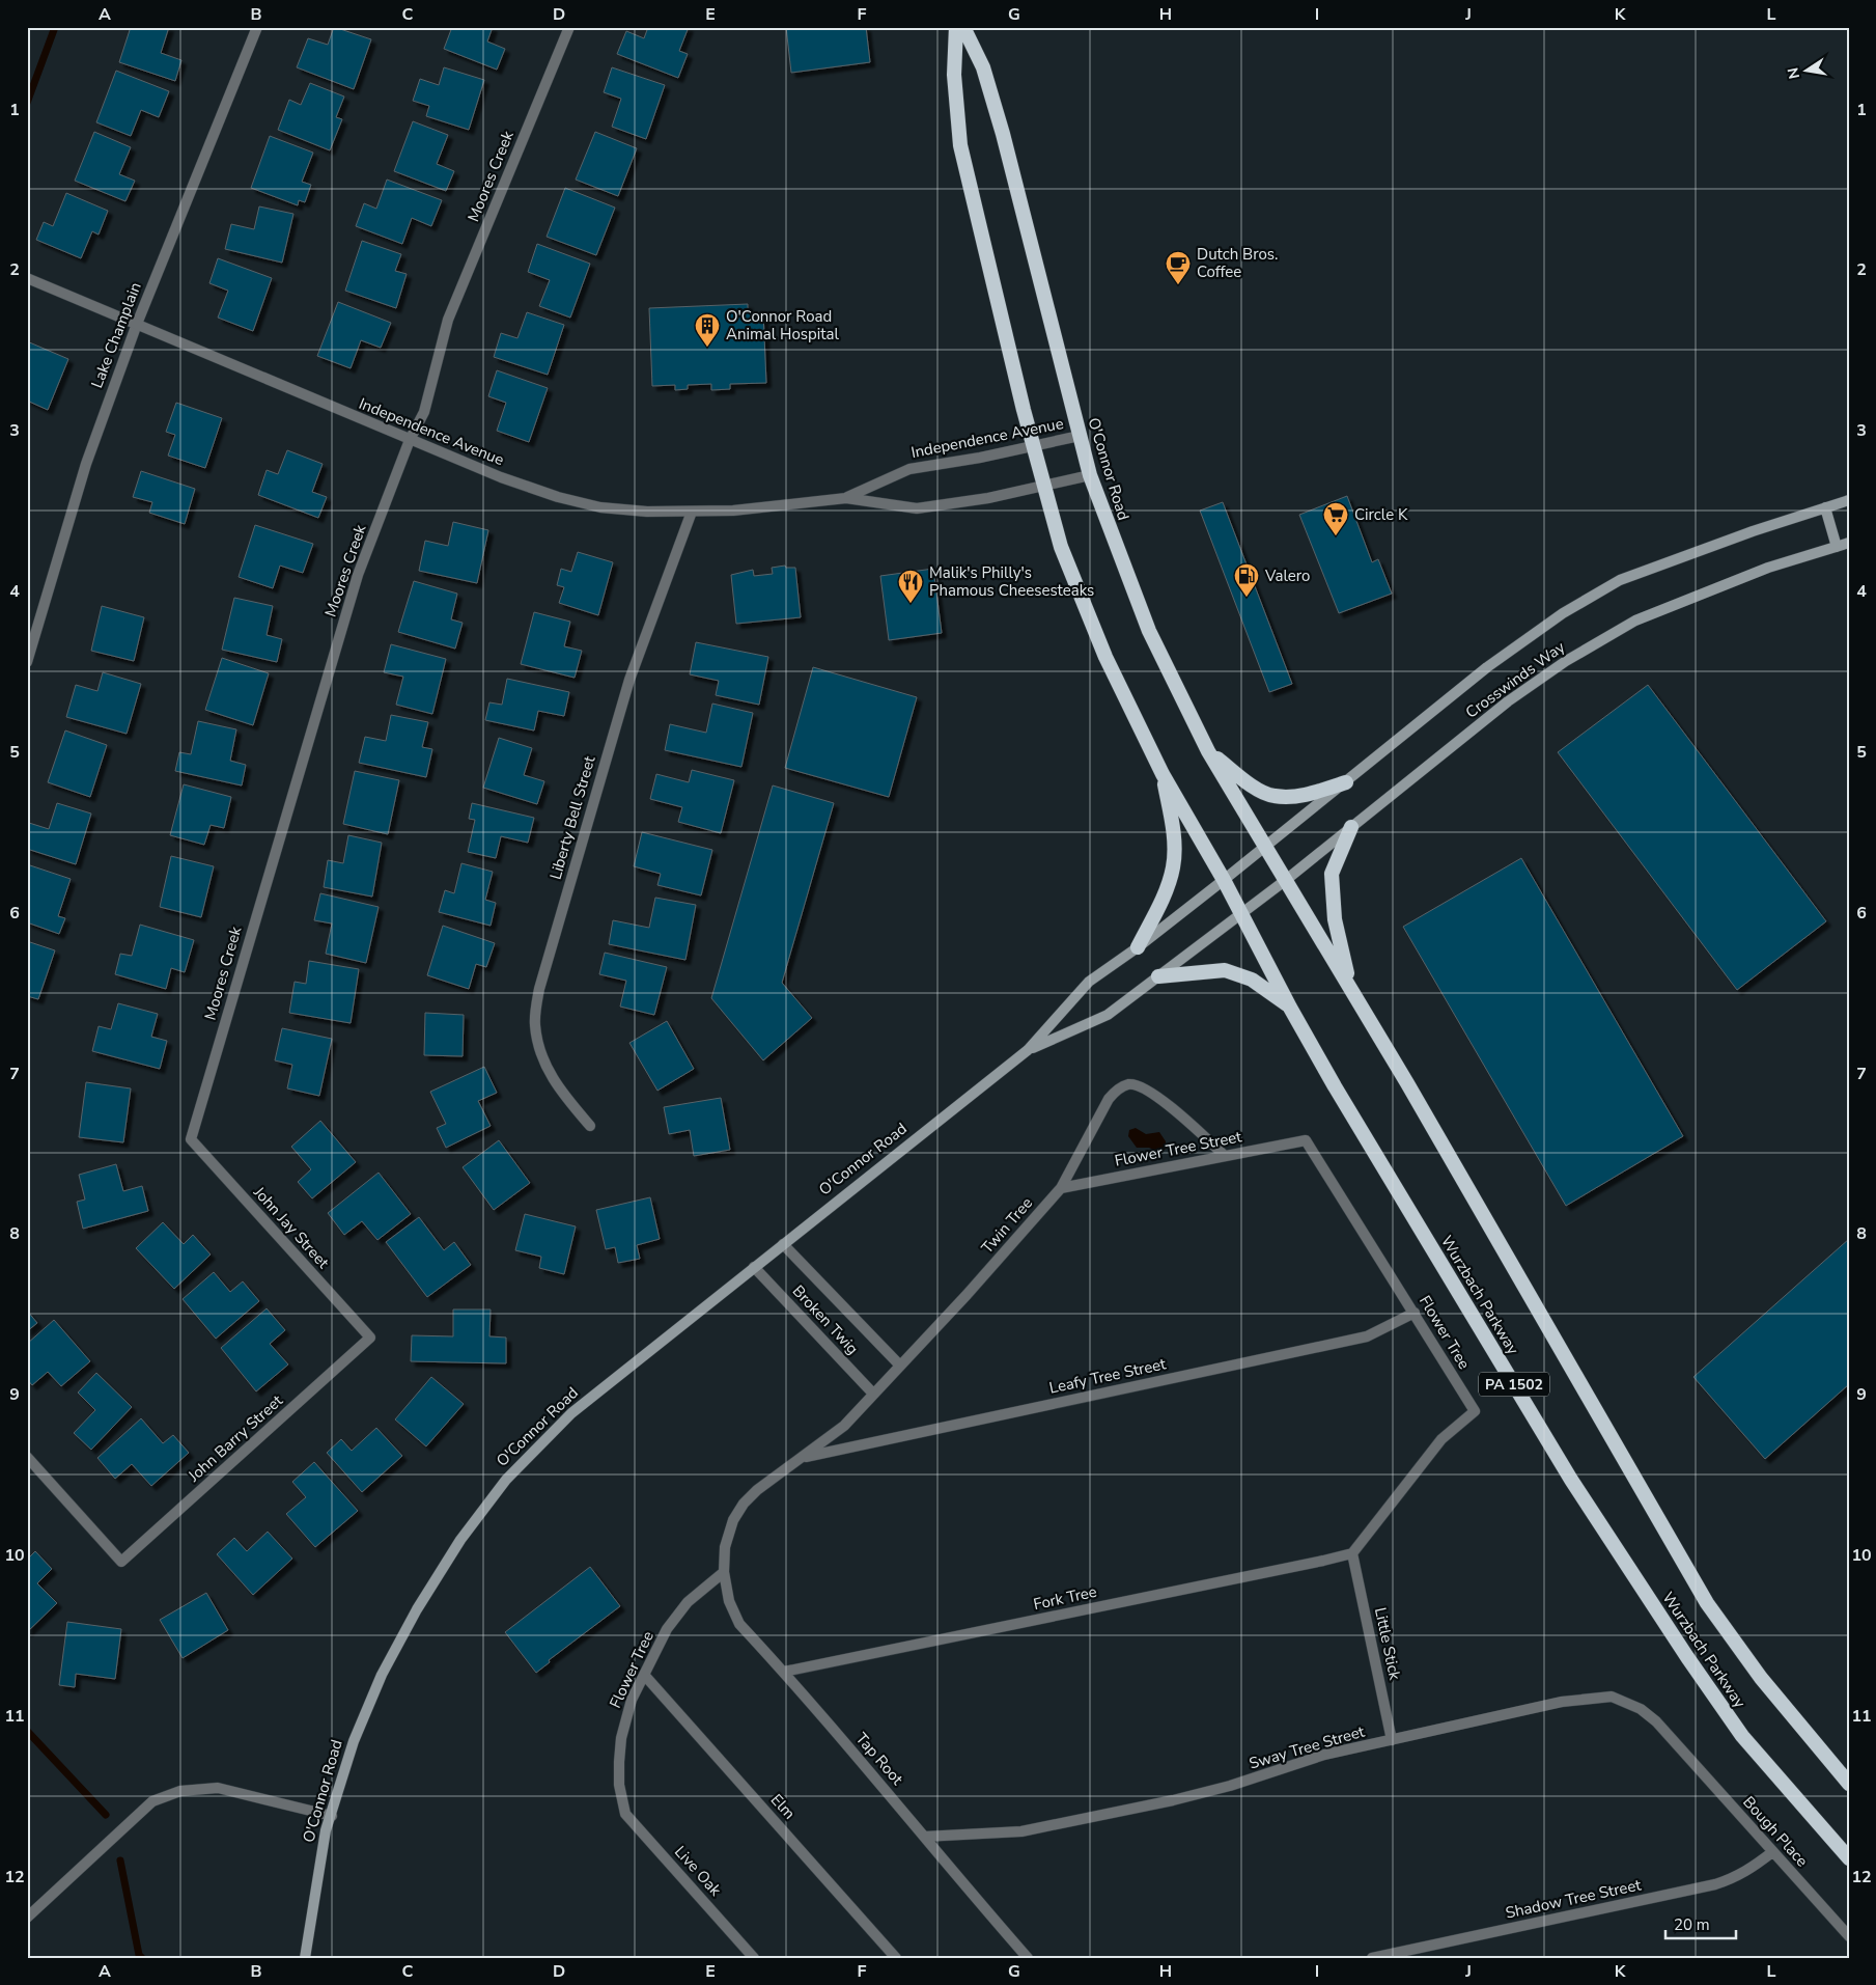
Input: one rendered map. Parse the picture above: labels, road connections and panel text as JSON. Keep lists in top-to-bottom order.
{
  "streets": {
    "highway": ["O'Connor Road", "Wurzbach Parkway", "PA 1502"],
    "main road": ["Crosswinds Way"],
    "street": [
      "Moores Creek",
      "Lake Champlain",
      "Independence Avenue",
      "Liberty Bell Street",
      "Flower Tree Street",
      "Twin Tree",
      "John Jay Street",
      "Broken Twig",
      "Flower Tree",
      "Leafy Tree Street",
      "John Barry Street",
      "Fork Tree",
      "Little Stick",
      "Sway Tree Street",
      "Tap Root",
      "Elm",
      "Bough Place",
      "Live Oak",
      "Shadow Tree Street"
    ]
  },
  "crossings": [
    ["Moores Creek", "Independence Avenue"],
    ["Moores Creek", "John Jay Street"],
    ["Lake Champlain", "Independence Avenue"],
    ["Independence Avenue", "O'Connor Road"],
    ["Independence Avenue", "Liberty Bell Street"],
    ["O'Connor Road", "Crosswinds Way"],
    ["O'Connor Road", "Wurzbach Parkway"],
    ["O'Connor Road", "Broken Twig"],
    ["Crosswinds Way", "Wurzbach Parkway"],
    ["Flower Tree Street", "Twin Tree"],
    ["Flower Tree Street", "Flower Tree"],
    ["Twin Tree", "Broken Twig"],
    ["Twin Tree", "Flower Tree"],
    ["Twin Tree", "Leafy Tree Street"],
    ["Twin Tree", "Tap Root"],
    ["John Jay Street", "John Barry Street"],
    ["Flower Tree", "Leafy Tree Street"],
    ["Flower Tree", "Fork Tree"],
    ["Flower Tree", "Little Stick"],
    ["Flower Tree", "Tap Root"],
    ["Flower Tree", "Elm"],
    ["Flower Tree", "Live Oak"],
    ["Fork Tree", "Little Stick"],
    ["Fork Tree", "Tap Root"],
    ["Little Stick", "Sway Tree Street"],
    ["Sway Tree Street", "Tap Root"],
    ["Sway Tree Street", "Bough Place"],
    ["Bough Place", "Shadow Tree Street"]
  ],
  "places": {
    "cafe": ["Dutch Bros. Coffee"],
    "building": ["O'Connor Road Animal Hospital"],
    "supermarket": ["Circle K"],
    "fuel station": ["Valero"],
    "restaurant": ["Malik's Philly's Phamous Cheesesteaks"]
  },
  "scale_bar": "20 m",
  "north": "left",
  "grid": {
    "columns": [
      "A",
      "B",
      "C",
      "D",
      "E",
      "F",
      "G",
      "H",
      "I",
      "J",
      "K",
      "L"
    ],
    "rows": [
      "1",
      "2",
      "3",
      "4",
      "5",
      "6",
      "7",
      "8",
      "9",
      "10",
      "11",
      "12"
    ]
  }
}
